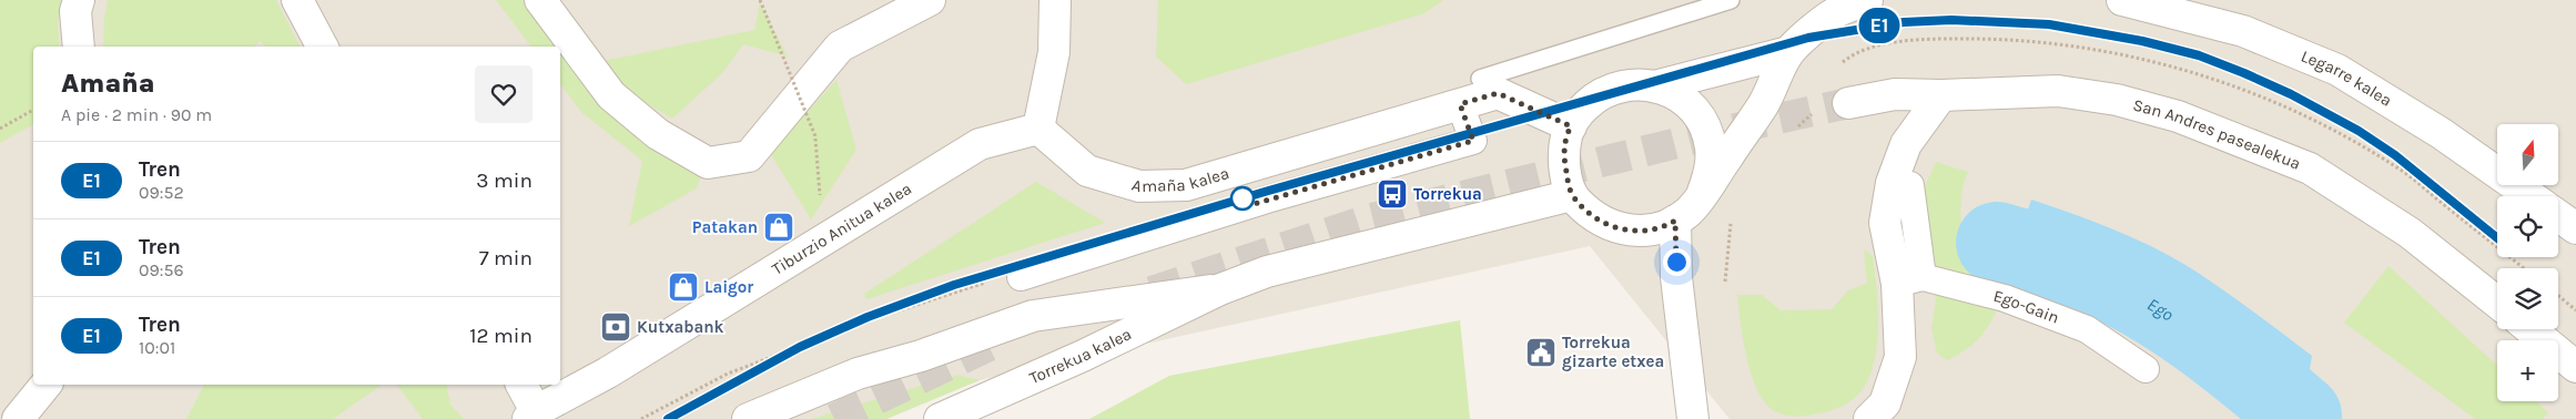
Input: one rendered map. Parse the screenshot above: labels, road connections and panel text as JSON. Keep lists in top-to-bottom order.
{
  "streets": {
    "street": [
      "Legarre kalea",
      "San Andres pasealekua",
      "Amaña kalea",
      "Tiburzio Anitua kalea",
      "Ego-Gain",
      "Torrekua kalea"
    ]
  },
  "crossings": [
    ["Amaña kalea", "Tiburzio Anitua kalea"]
  ],
  "water": ["Ego"],
  "places": {
    "bus stop": ["Torrekua"],
    "shop": ["Patakan", "Laigor"],
    "bank": ["Kutxabank"],
    "public building": ["Torrekua gizarte etxea"]
  },
  "north": "top",
  "page": {
    "on_map": "E1",
    "heading": ["Amaña", "A pie · 2 min · 90 m"],
    "map_buttons": "+",
    "list": [
      {
        "mark": "E1",
        "name": "Tren",
        "note": "09:52",
        "value": "3 min"
      },
      {
        "mark": "E1",
        "name": "Tren",
        "note": "09:56",
        "value": "7 min"
      },
      {
        "mark": "E1",
        "name": "Tren",
        "note": "10:01",
        "value": "12 min"
      }
    ]
  }
}
